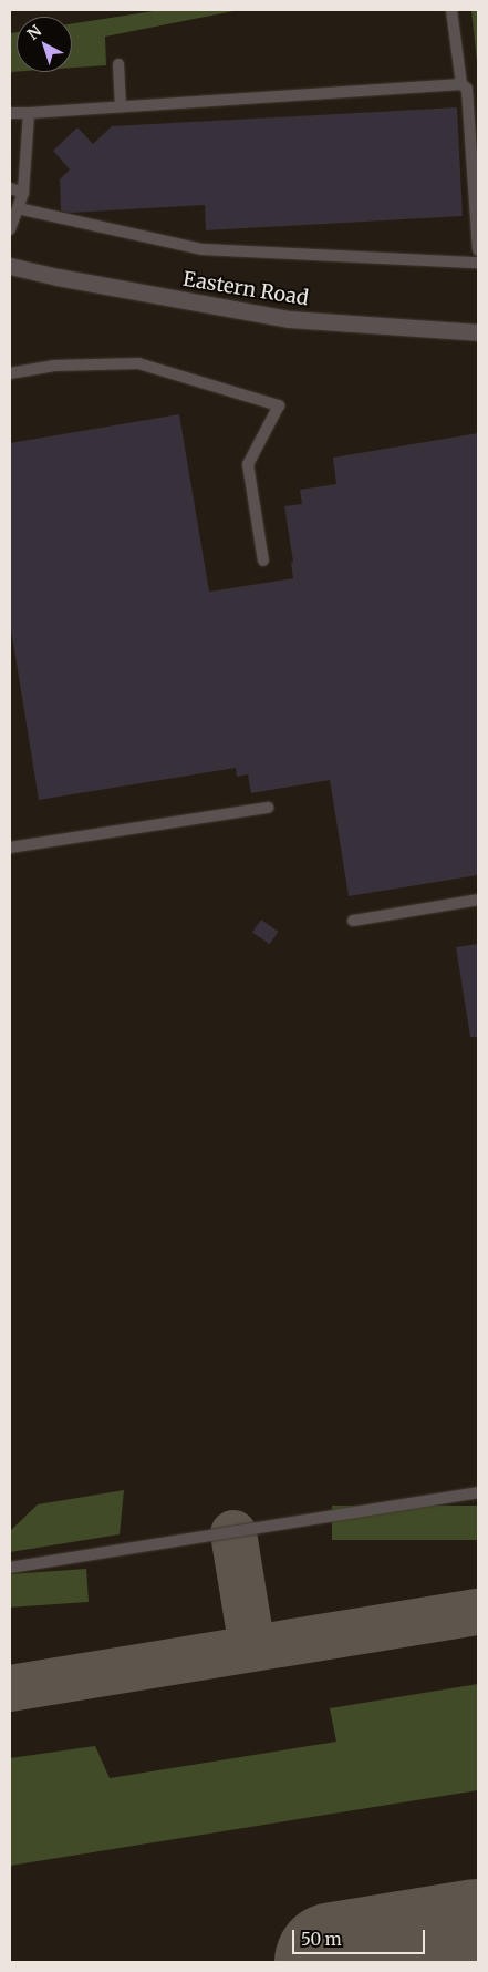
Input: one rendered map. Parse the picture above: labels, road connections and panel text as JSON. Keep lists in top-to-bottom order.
{
  "streets": {
    "street": ["Eastern Road"]
  },
  "scale_bar": "50 m",
  "north": "top left"
}
